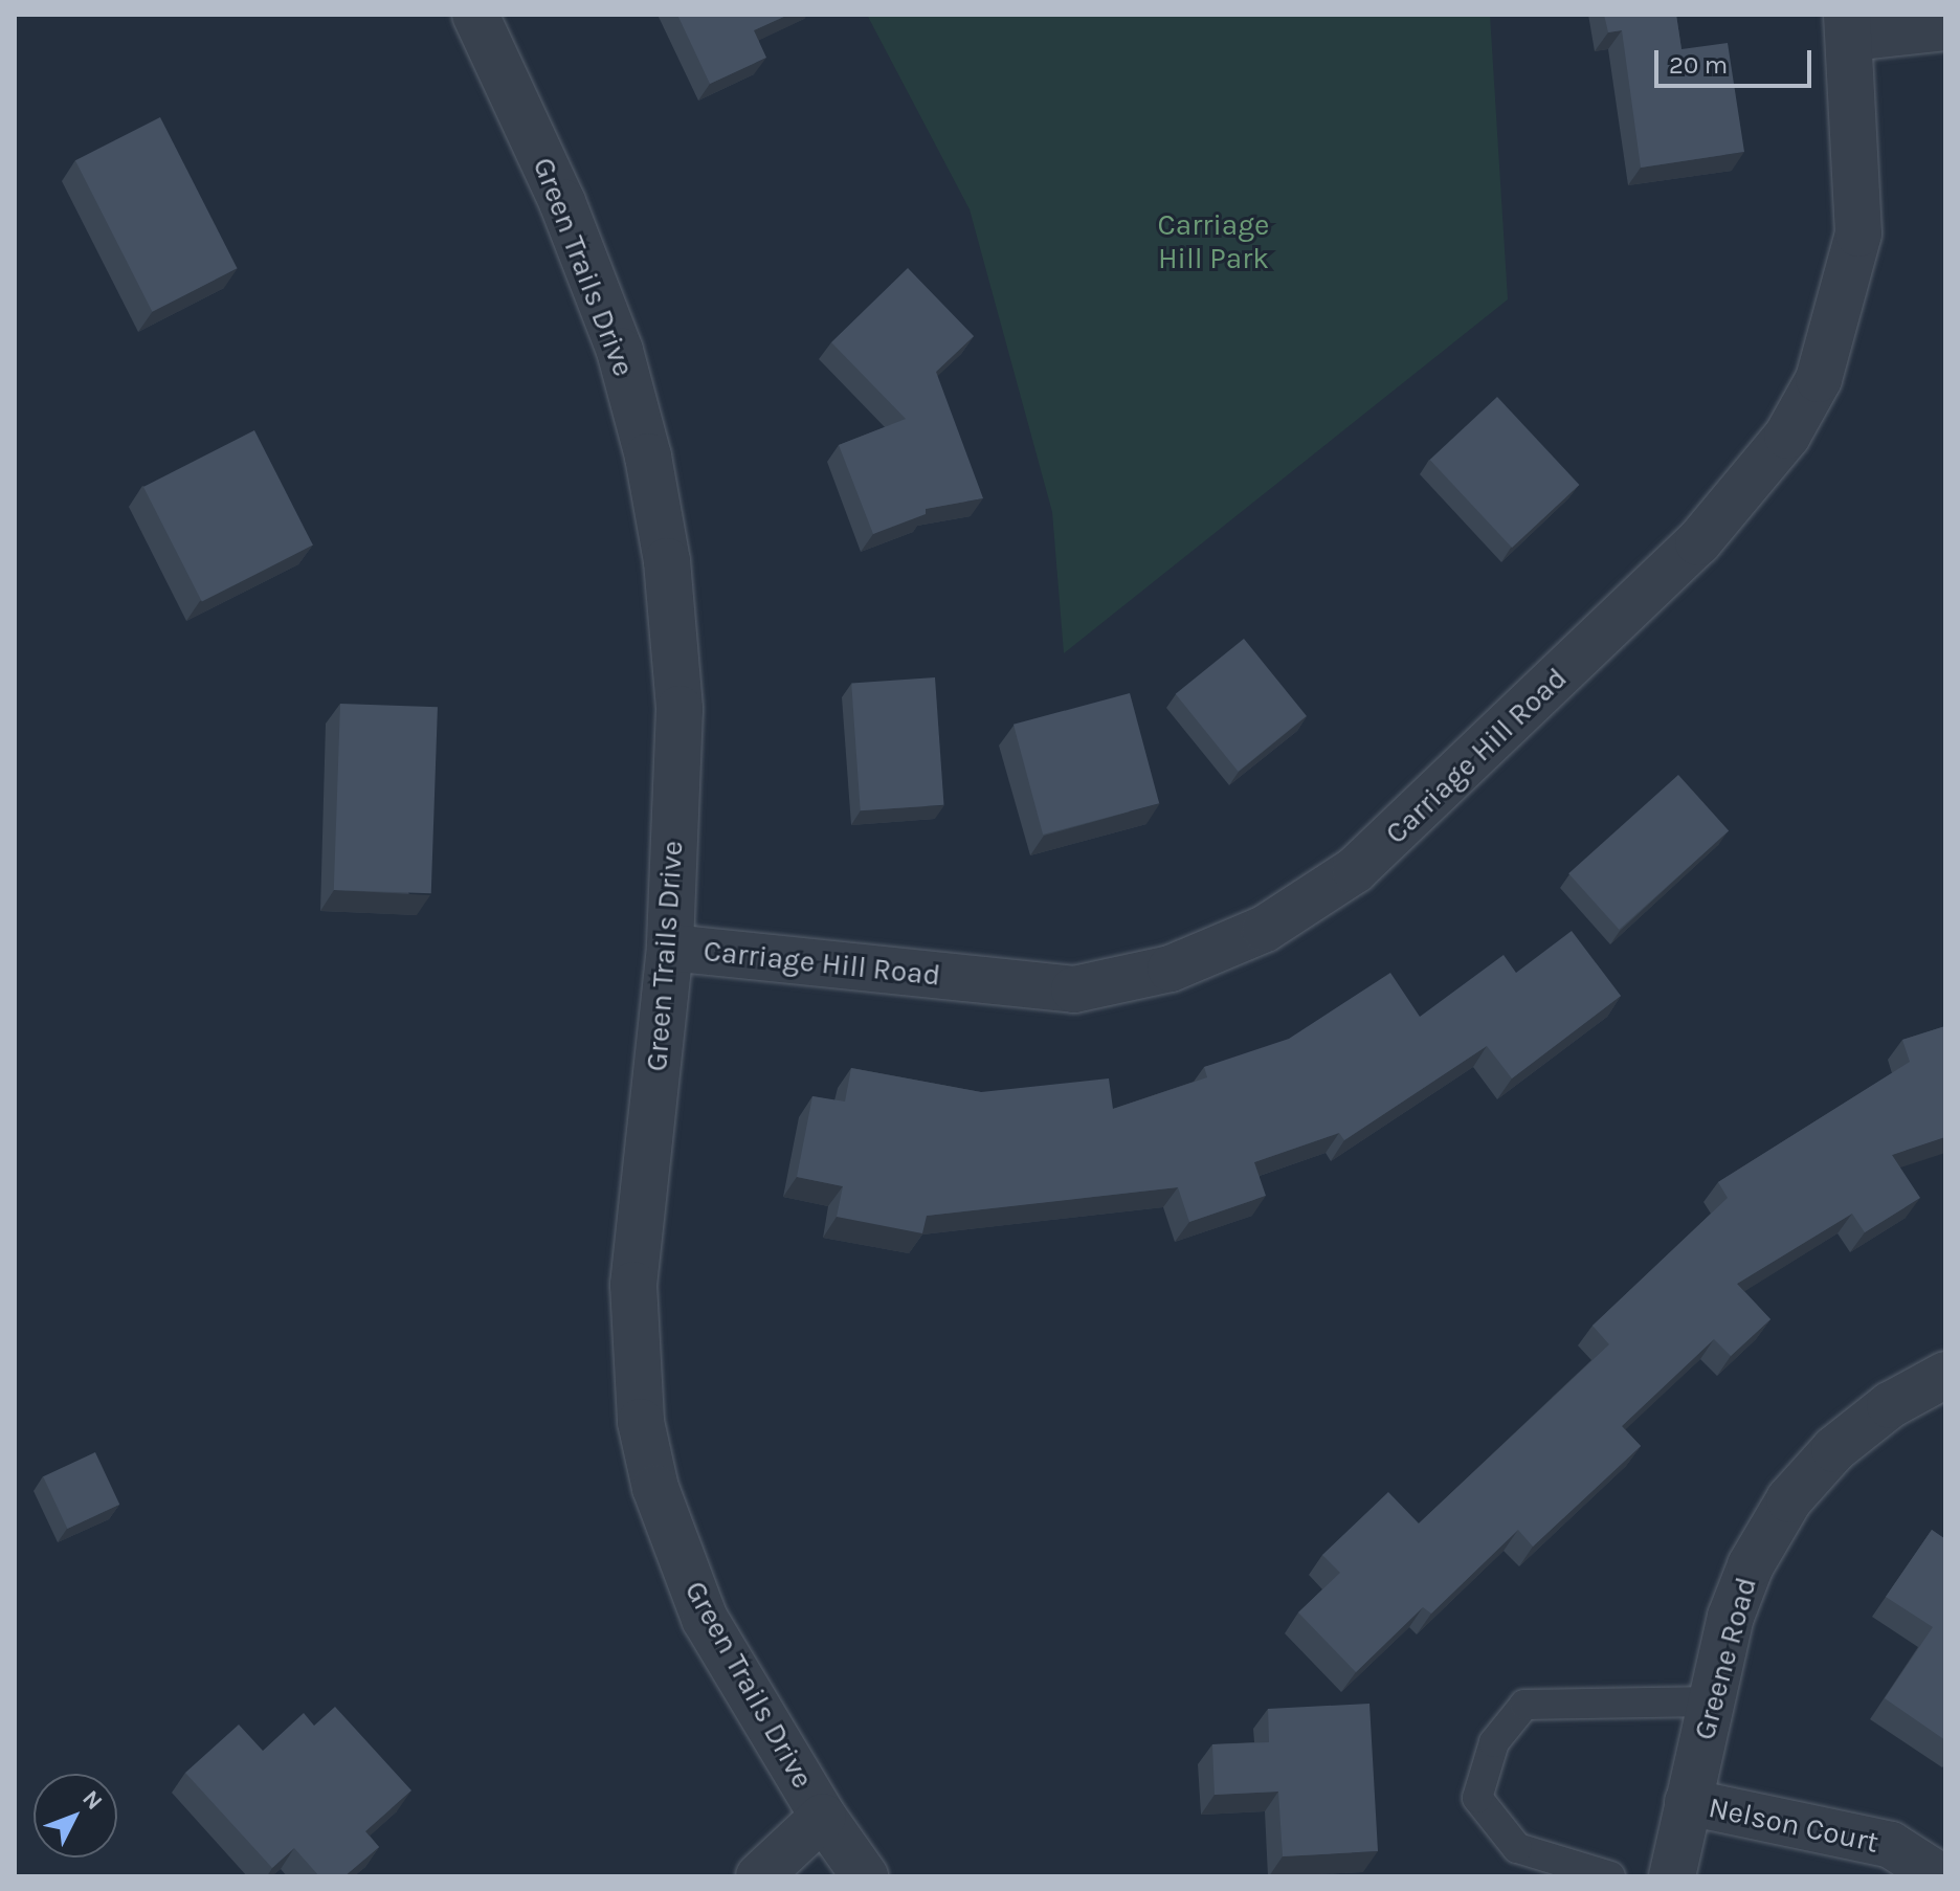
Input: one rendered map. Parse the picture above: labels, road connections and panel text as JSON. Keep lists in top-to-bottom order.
{
  "streets": {
    "street": [
      "Green Trails Drive",
      "Carriage Hill Road",
      "Greene Road",
      "Nelson Court"
    ]
  },
  "crossings": [
    ["Green Trails Drive", "Carriage Hill Road"],
    ["Greene Road", "Nelson Court"]
  ],
  "parks": ["Carriage Hill Park"],
  "scale_bar": "20 m",
  "north": "top right"
}
